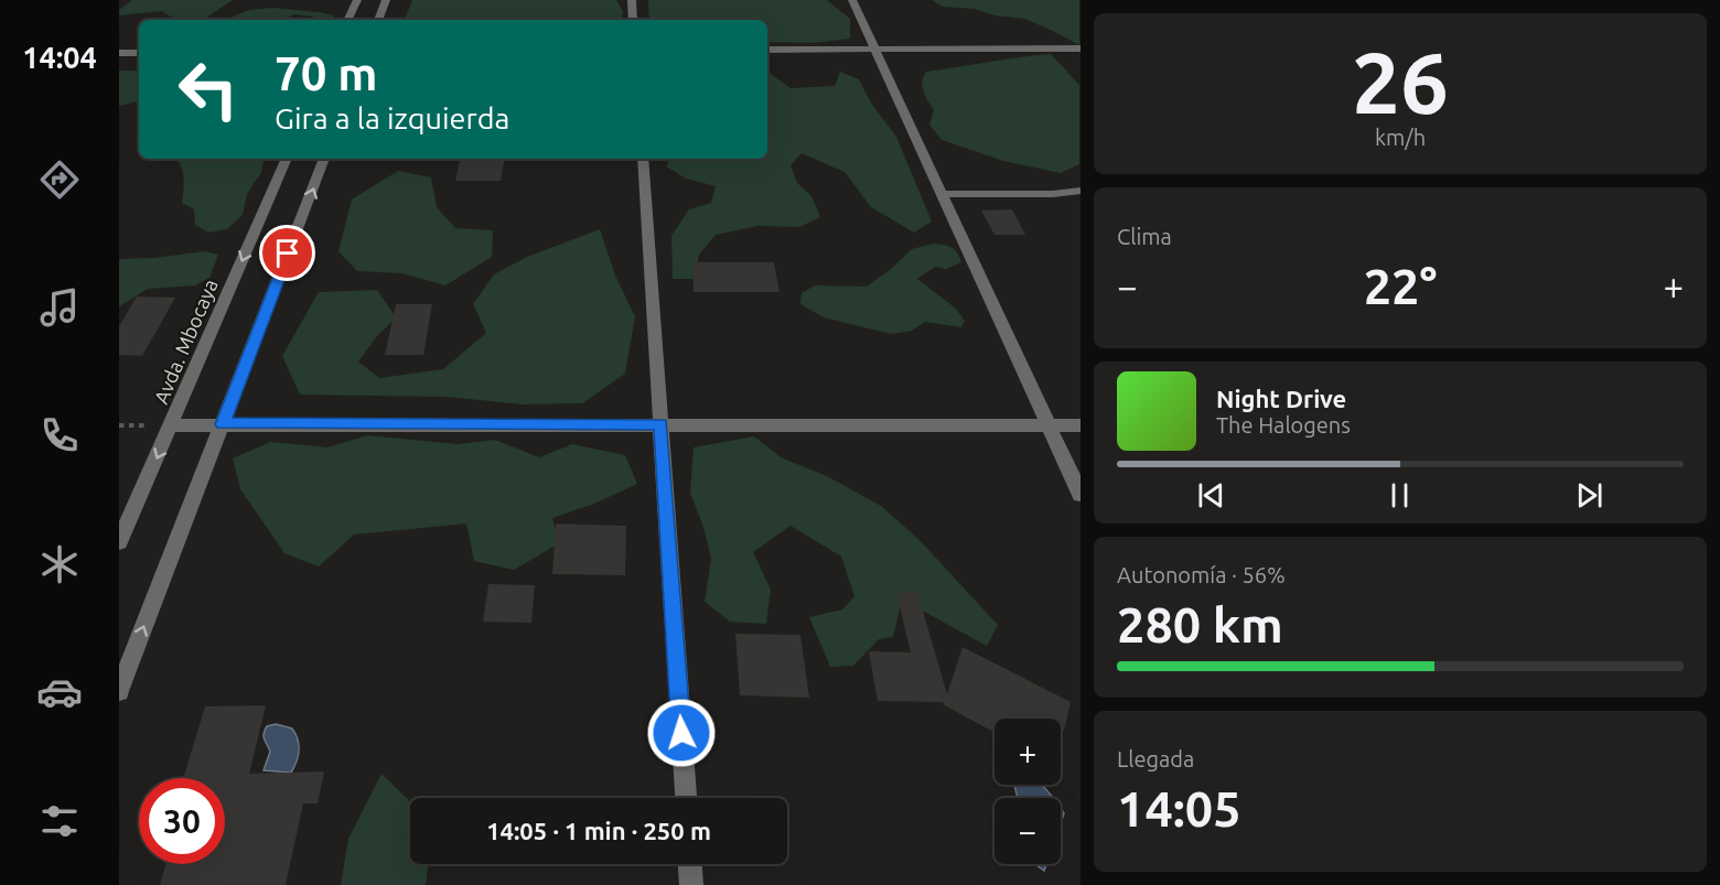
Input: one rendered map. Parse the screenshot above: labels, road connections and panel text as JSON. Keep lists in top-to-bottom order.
{
  "streets": {
    "street": ["Avda. Mbocaya"]
  },
  "page": {
    "tabs": "14:04",
    "tile": [
      ["26", "km/h"],
      "Clima",
      ["Autonomía · 56%", "280 km"],
      ["Llegada", "14:05"]
    ],
    "turn": ["70 m", "Gira a la izquierda"],
    "heat": ["−", "22°", "+"],
    "song": ["Night Drive", "The Halogens"],
    "map_buttons": ["+", "−"],
    "limit": "30",
    "trip": "14:05 · 1 min · 250 m"
  }
}
